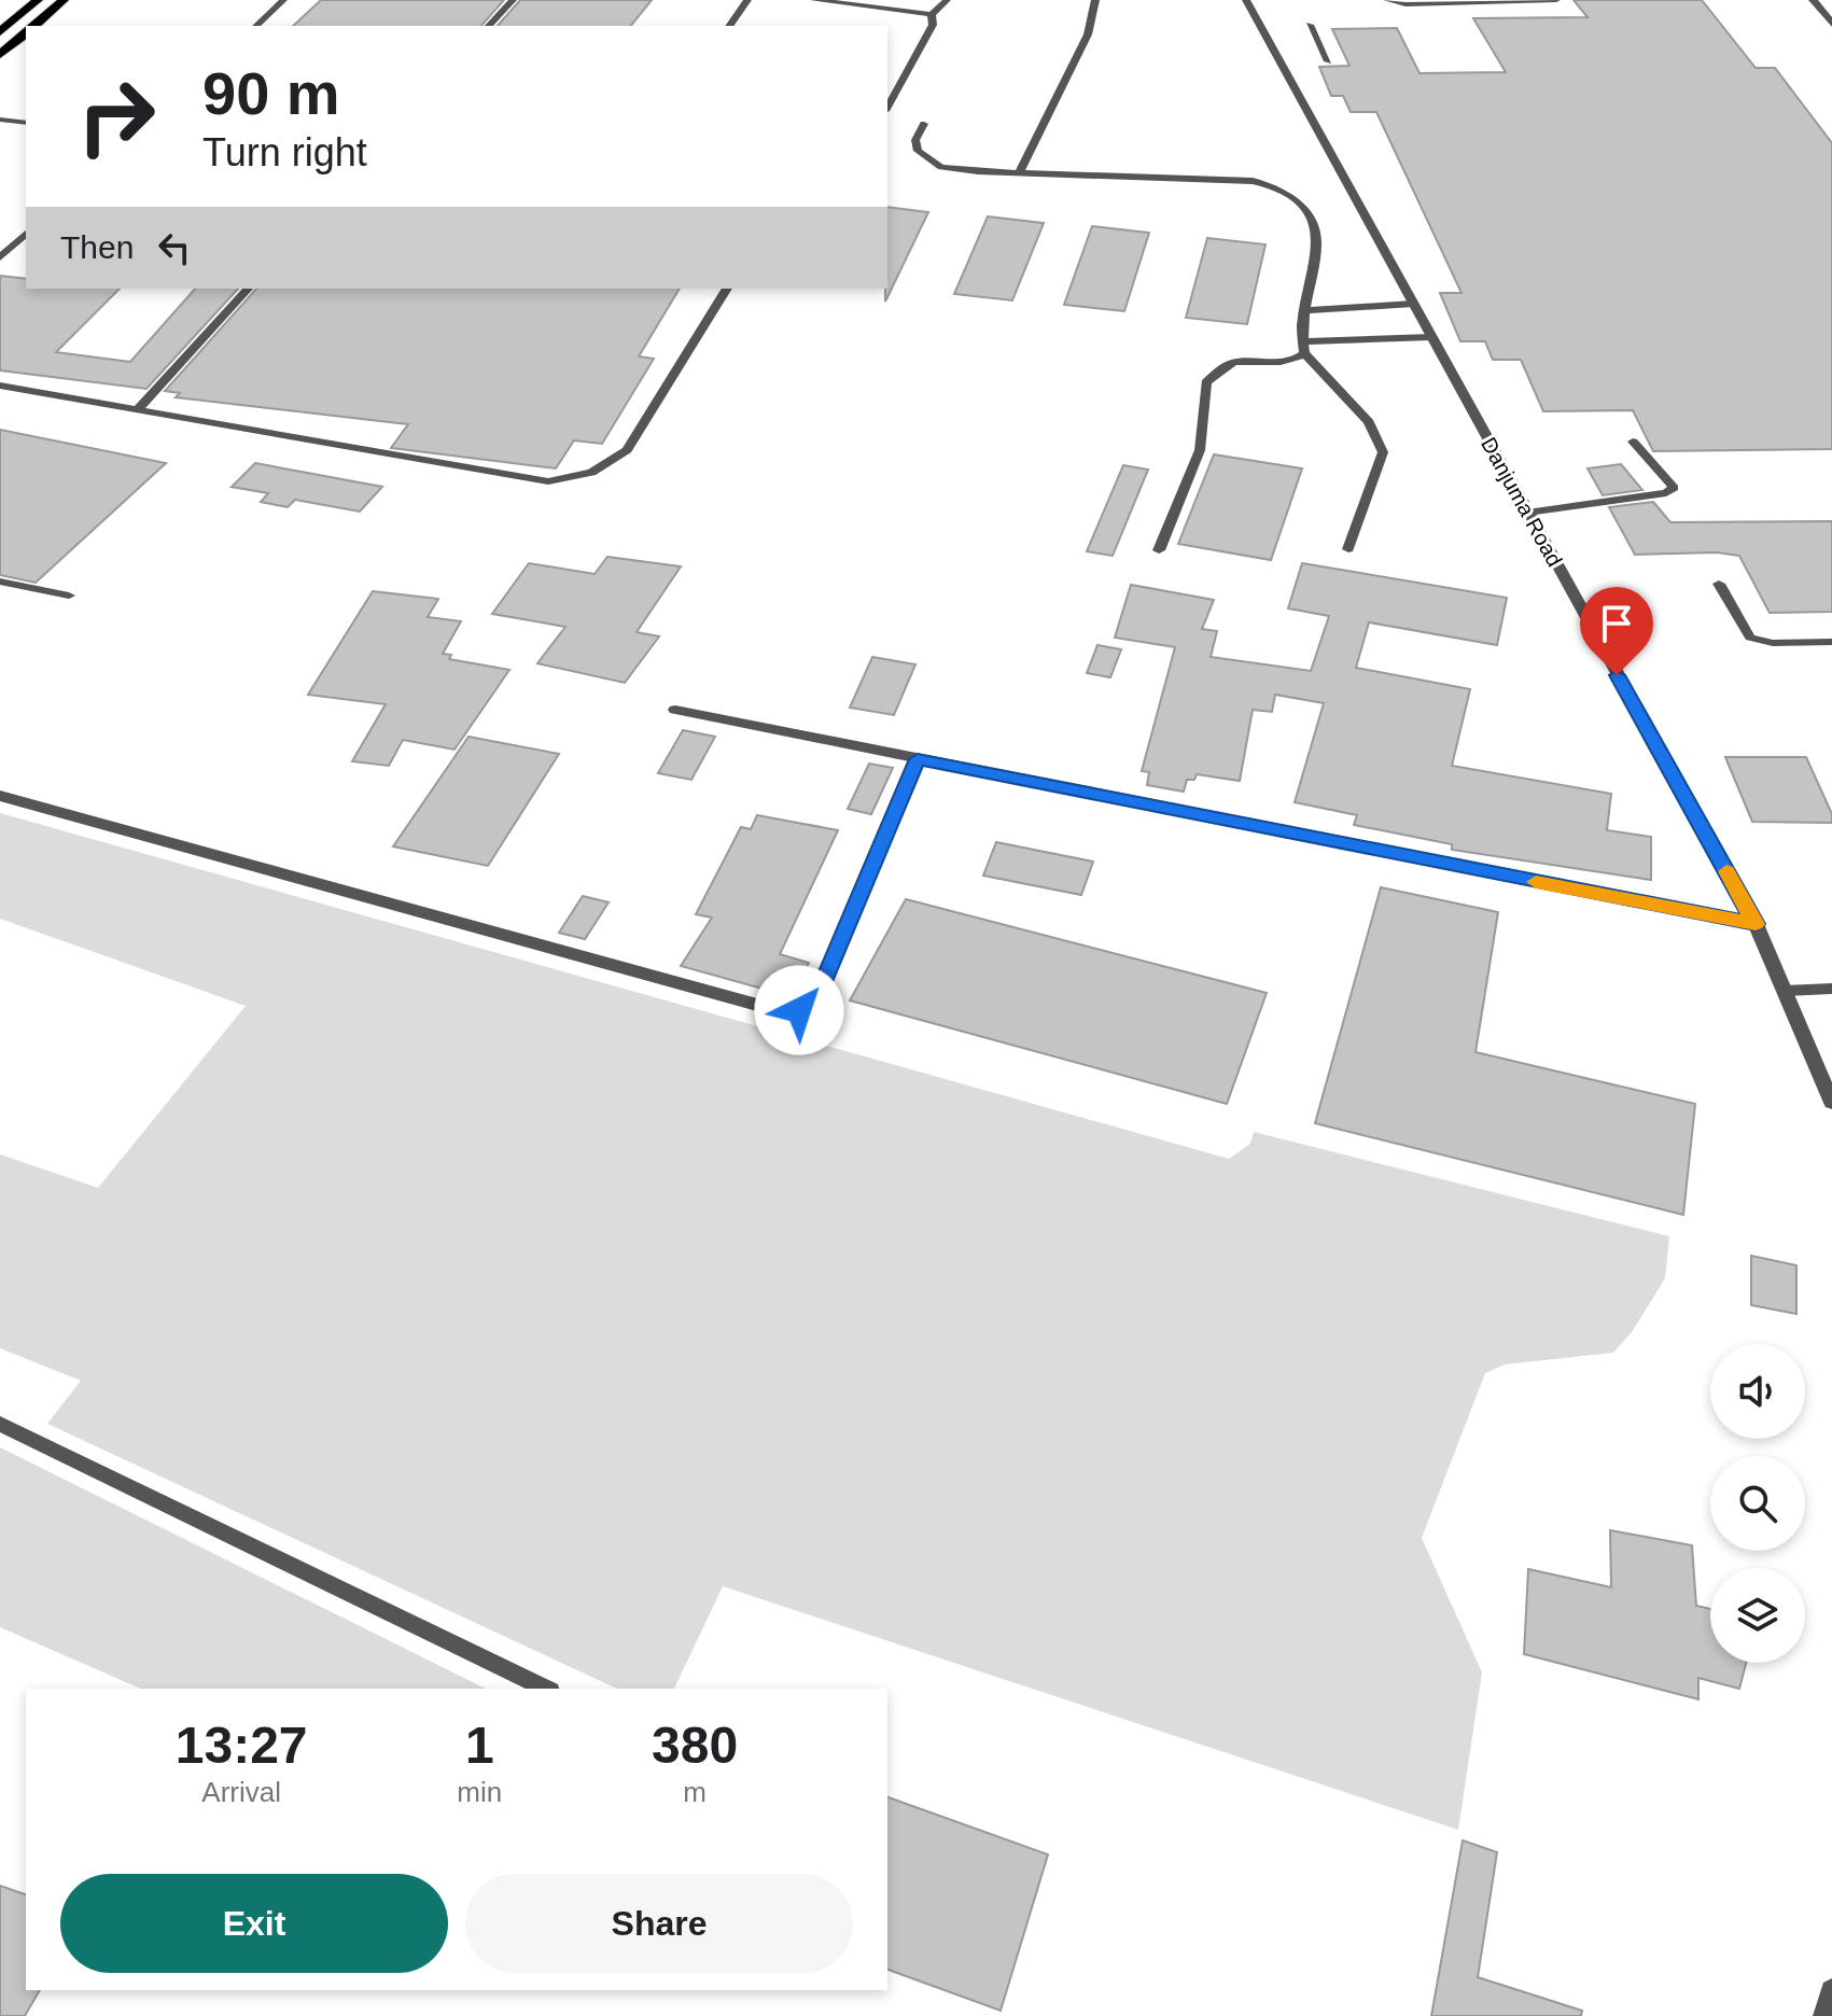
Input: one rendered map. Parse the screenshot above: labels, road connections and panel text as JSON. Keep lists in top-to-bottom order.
{
  "streets": {
    "street": ["Danjuma Road"]
  },
  "page": {
    "turn": ["90 m", "Turn right"],
    "then": "Then",
    "eta": [
      "13:27",
      "Arrival",
      "1",
      "min",
      "380",
      "m"
    ],
    "buttons": ["Exit", "Share"]
  }
}
